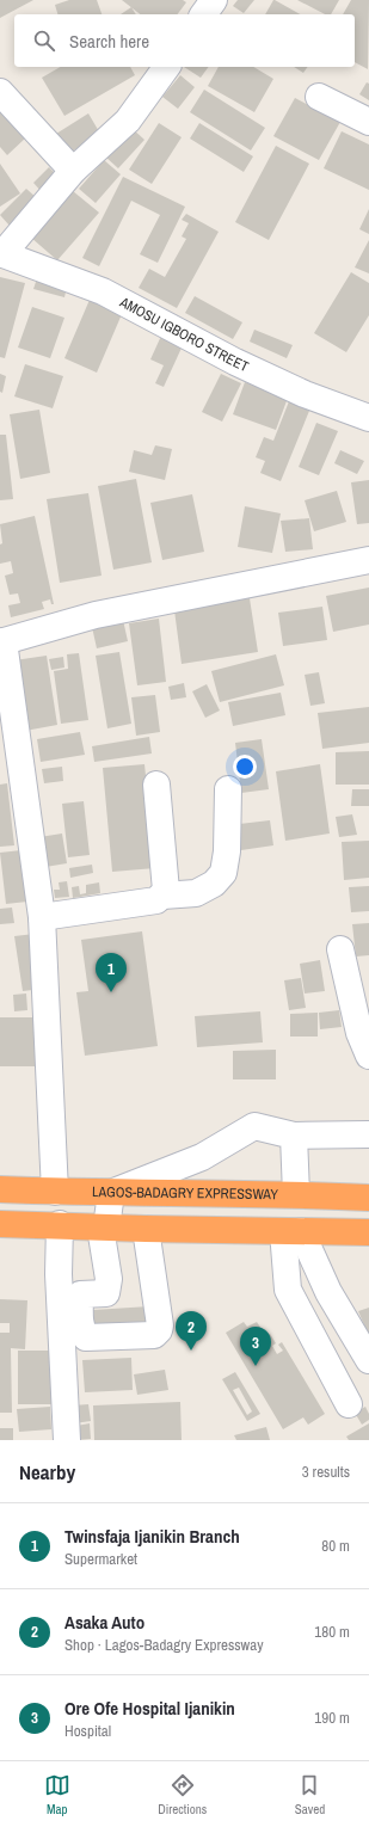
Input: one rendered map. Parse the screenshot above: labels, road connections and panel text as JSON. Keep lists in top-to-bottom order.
{
  "streets": {
    "highway": ["LAGOS-BADAGRY EXPRESSWAY"],
    "street": ["AMOSU IGBORO STREET"]
  },
  "page": {
    "search": "Search here",
    "pins": ["1", "2", "3"],
    "heading": ["Nearby", "3 results"],
    "list": [
      {
        "mark": "1",
        "name": "Twinsfaja Ijanikin Branch",
        "note": "Supermarket",
        "value": "80 m"
      },
      {
        "mark": "2",
        "name": "Asaka Auto",
        "note": "Shop · Lagos-Badagry Expressway",
        "value": "180 m"
      },
      {
        "mark": "3",
        "name": "Ore Ofe Hospital Ijanikin",
        "note": "Hospital",
        "value": "190 m"
      }
    ],
    "nav": ["Map", "Directions", "Saved"]
  }
}
